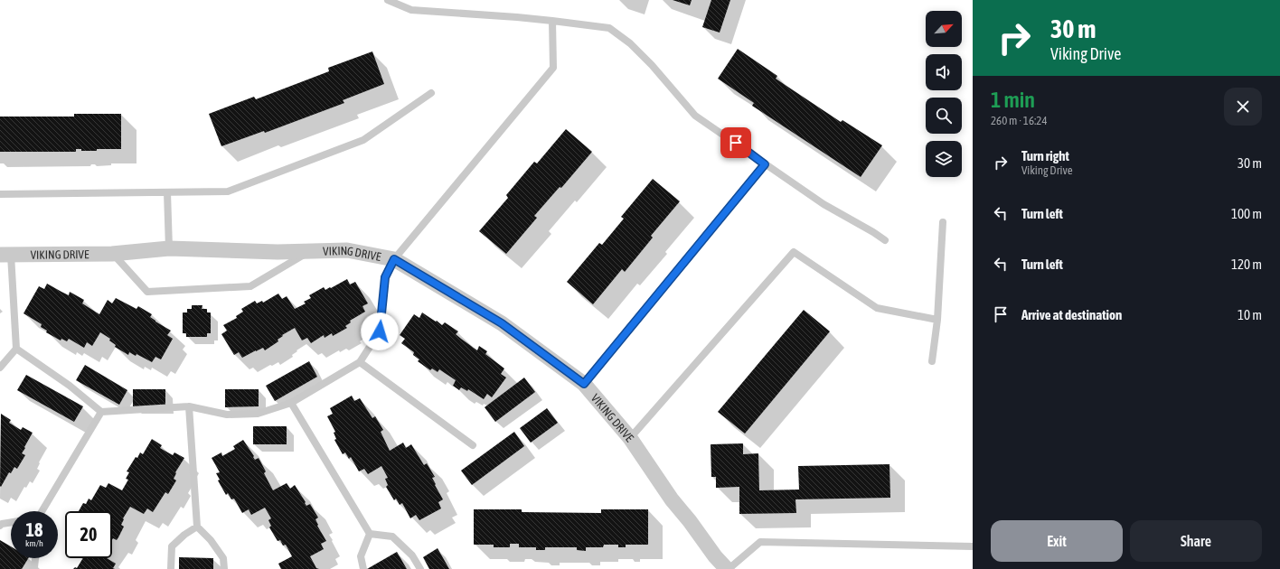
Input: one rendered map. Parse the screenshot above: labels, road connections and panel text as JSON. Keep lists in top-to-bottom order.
{
  "streets": {
    "street": ["VIKING DRIVE"]
  },
  "north": "top right",
  "page": {
    "turn": ["30 m", "Viking Drive"],
    "heading": ["1 min", "260 m · 16:24"],
    "list": [
      {
        "name": "Turn right",
        "note": "Viking Drive",
        "value": "30 m"
      },
      {
        "name": "Turn left",
        "value": "100 m"
      },
      {
        "name": "Turn left",
        "value": "120 m"
      },
      {
        "name": "Arrive at destination",
        "value": "10 m"
      }
    ],
    "speed": "18 km/h",
    "limit": "20",
    "buttons": ["Exit", "Share"]
  }
}
